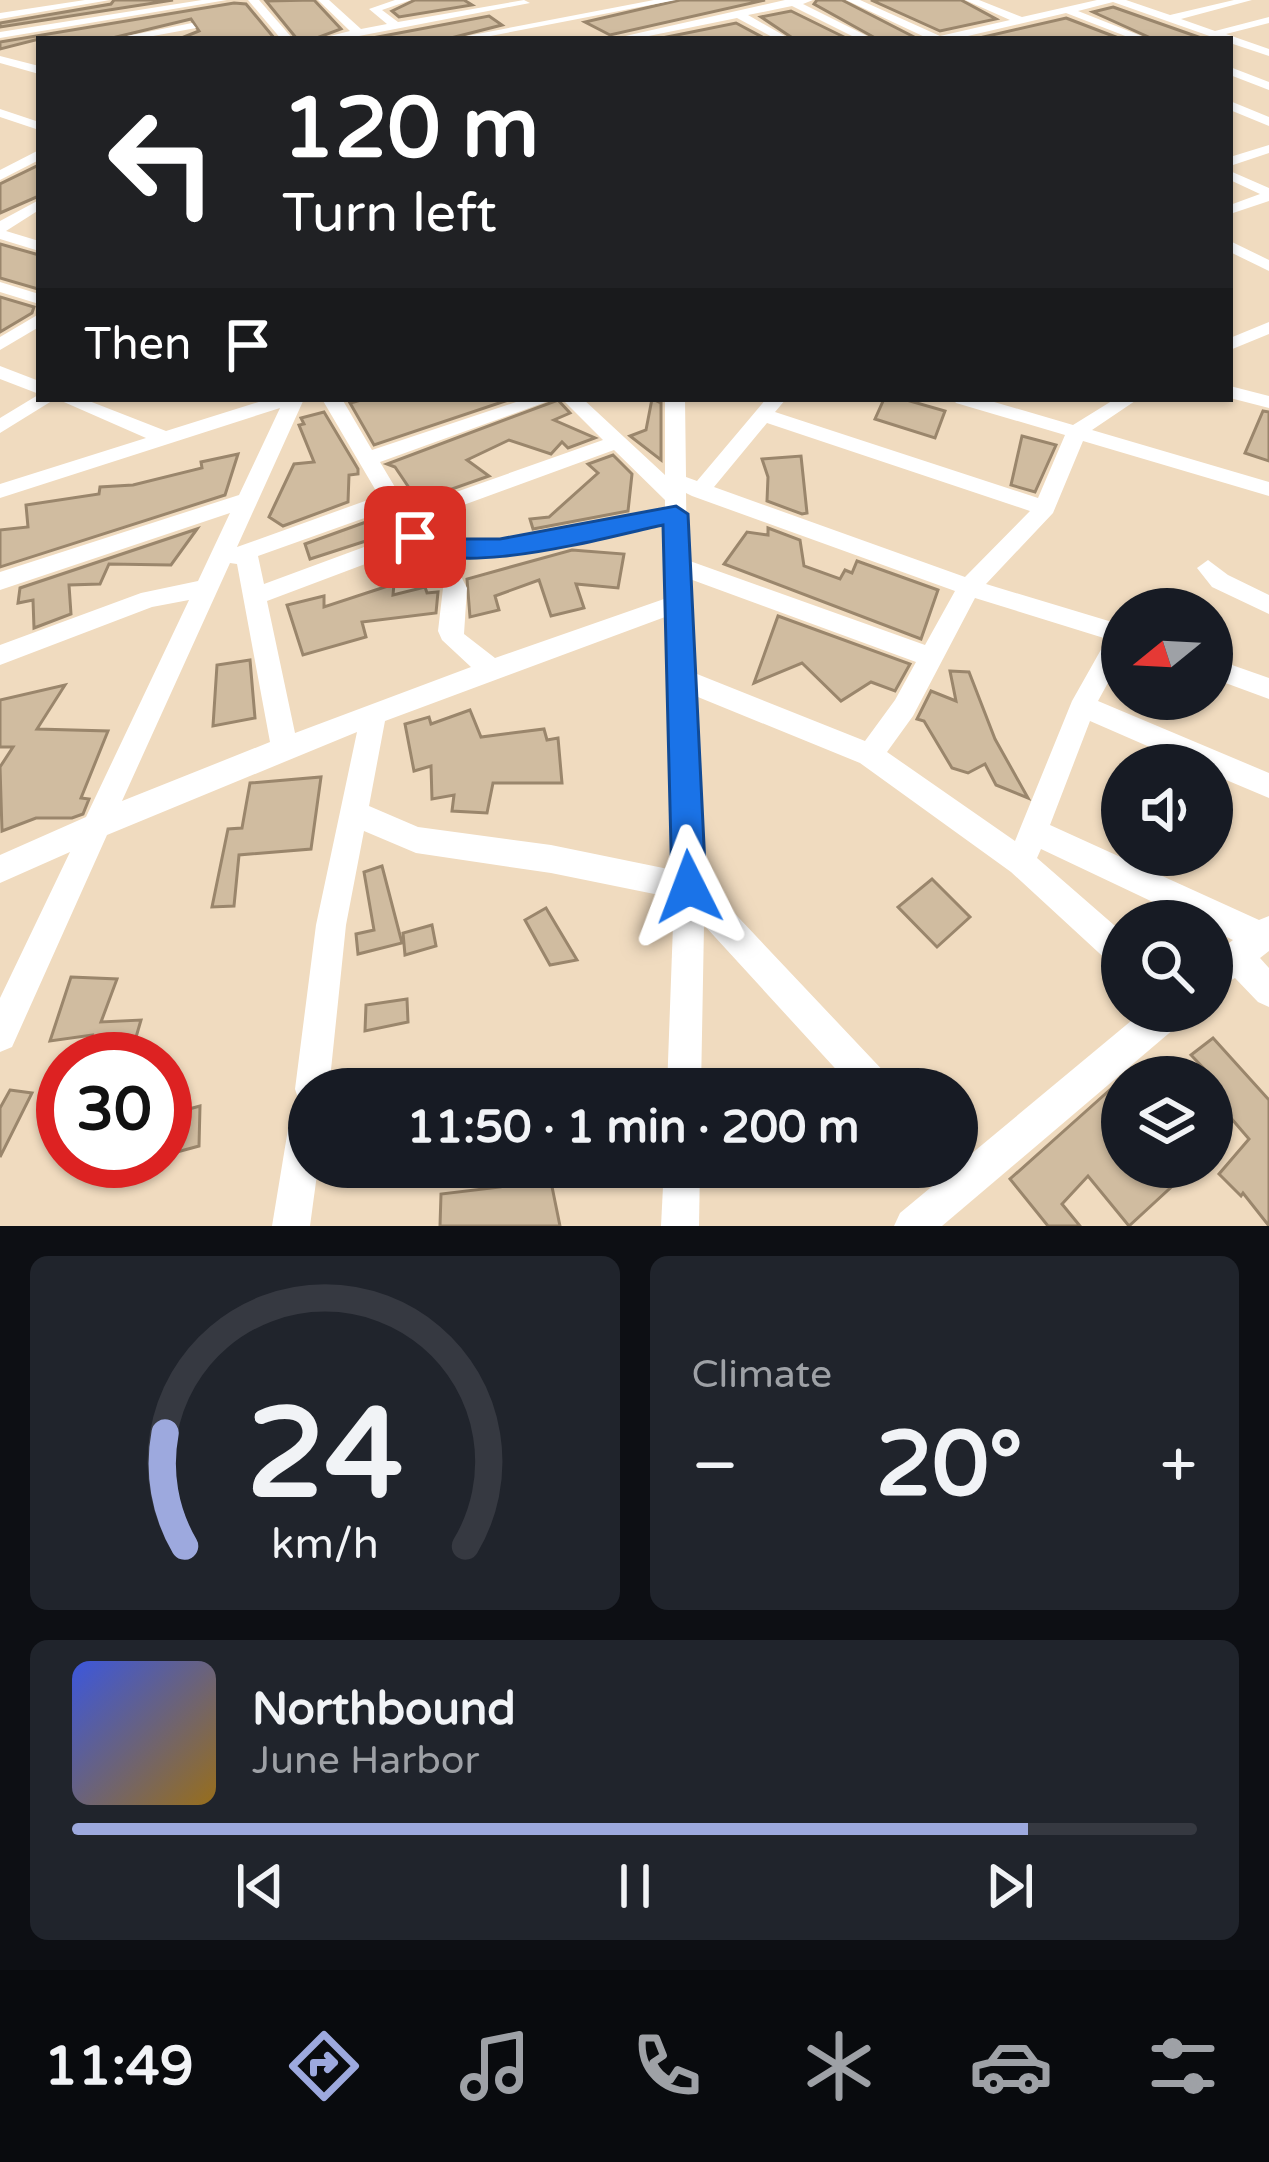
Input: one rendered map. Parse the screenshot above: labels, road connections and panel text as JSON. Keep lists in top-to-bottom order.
{
  "north": "left",
  "page": {
    "turn": ["120 m", "Turn left"],
    "then": "Then",
    "limit": "30",
    "trip": "11:50 · 1 min · 200 m",
    "tile": "Climate",
    "heat": ["−", "20°", "+"],
    "song": ["Northbound", "June Harbor"],
    "tabs": "11:49",
    "gauge": ["24", "km/h"]
  }
}
